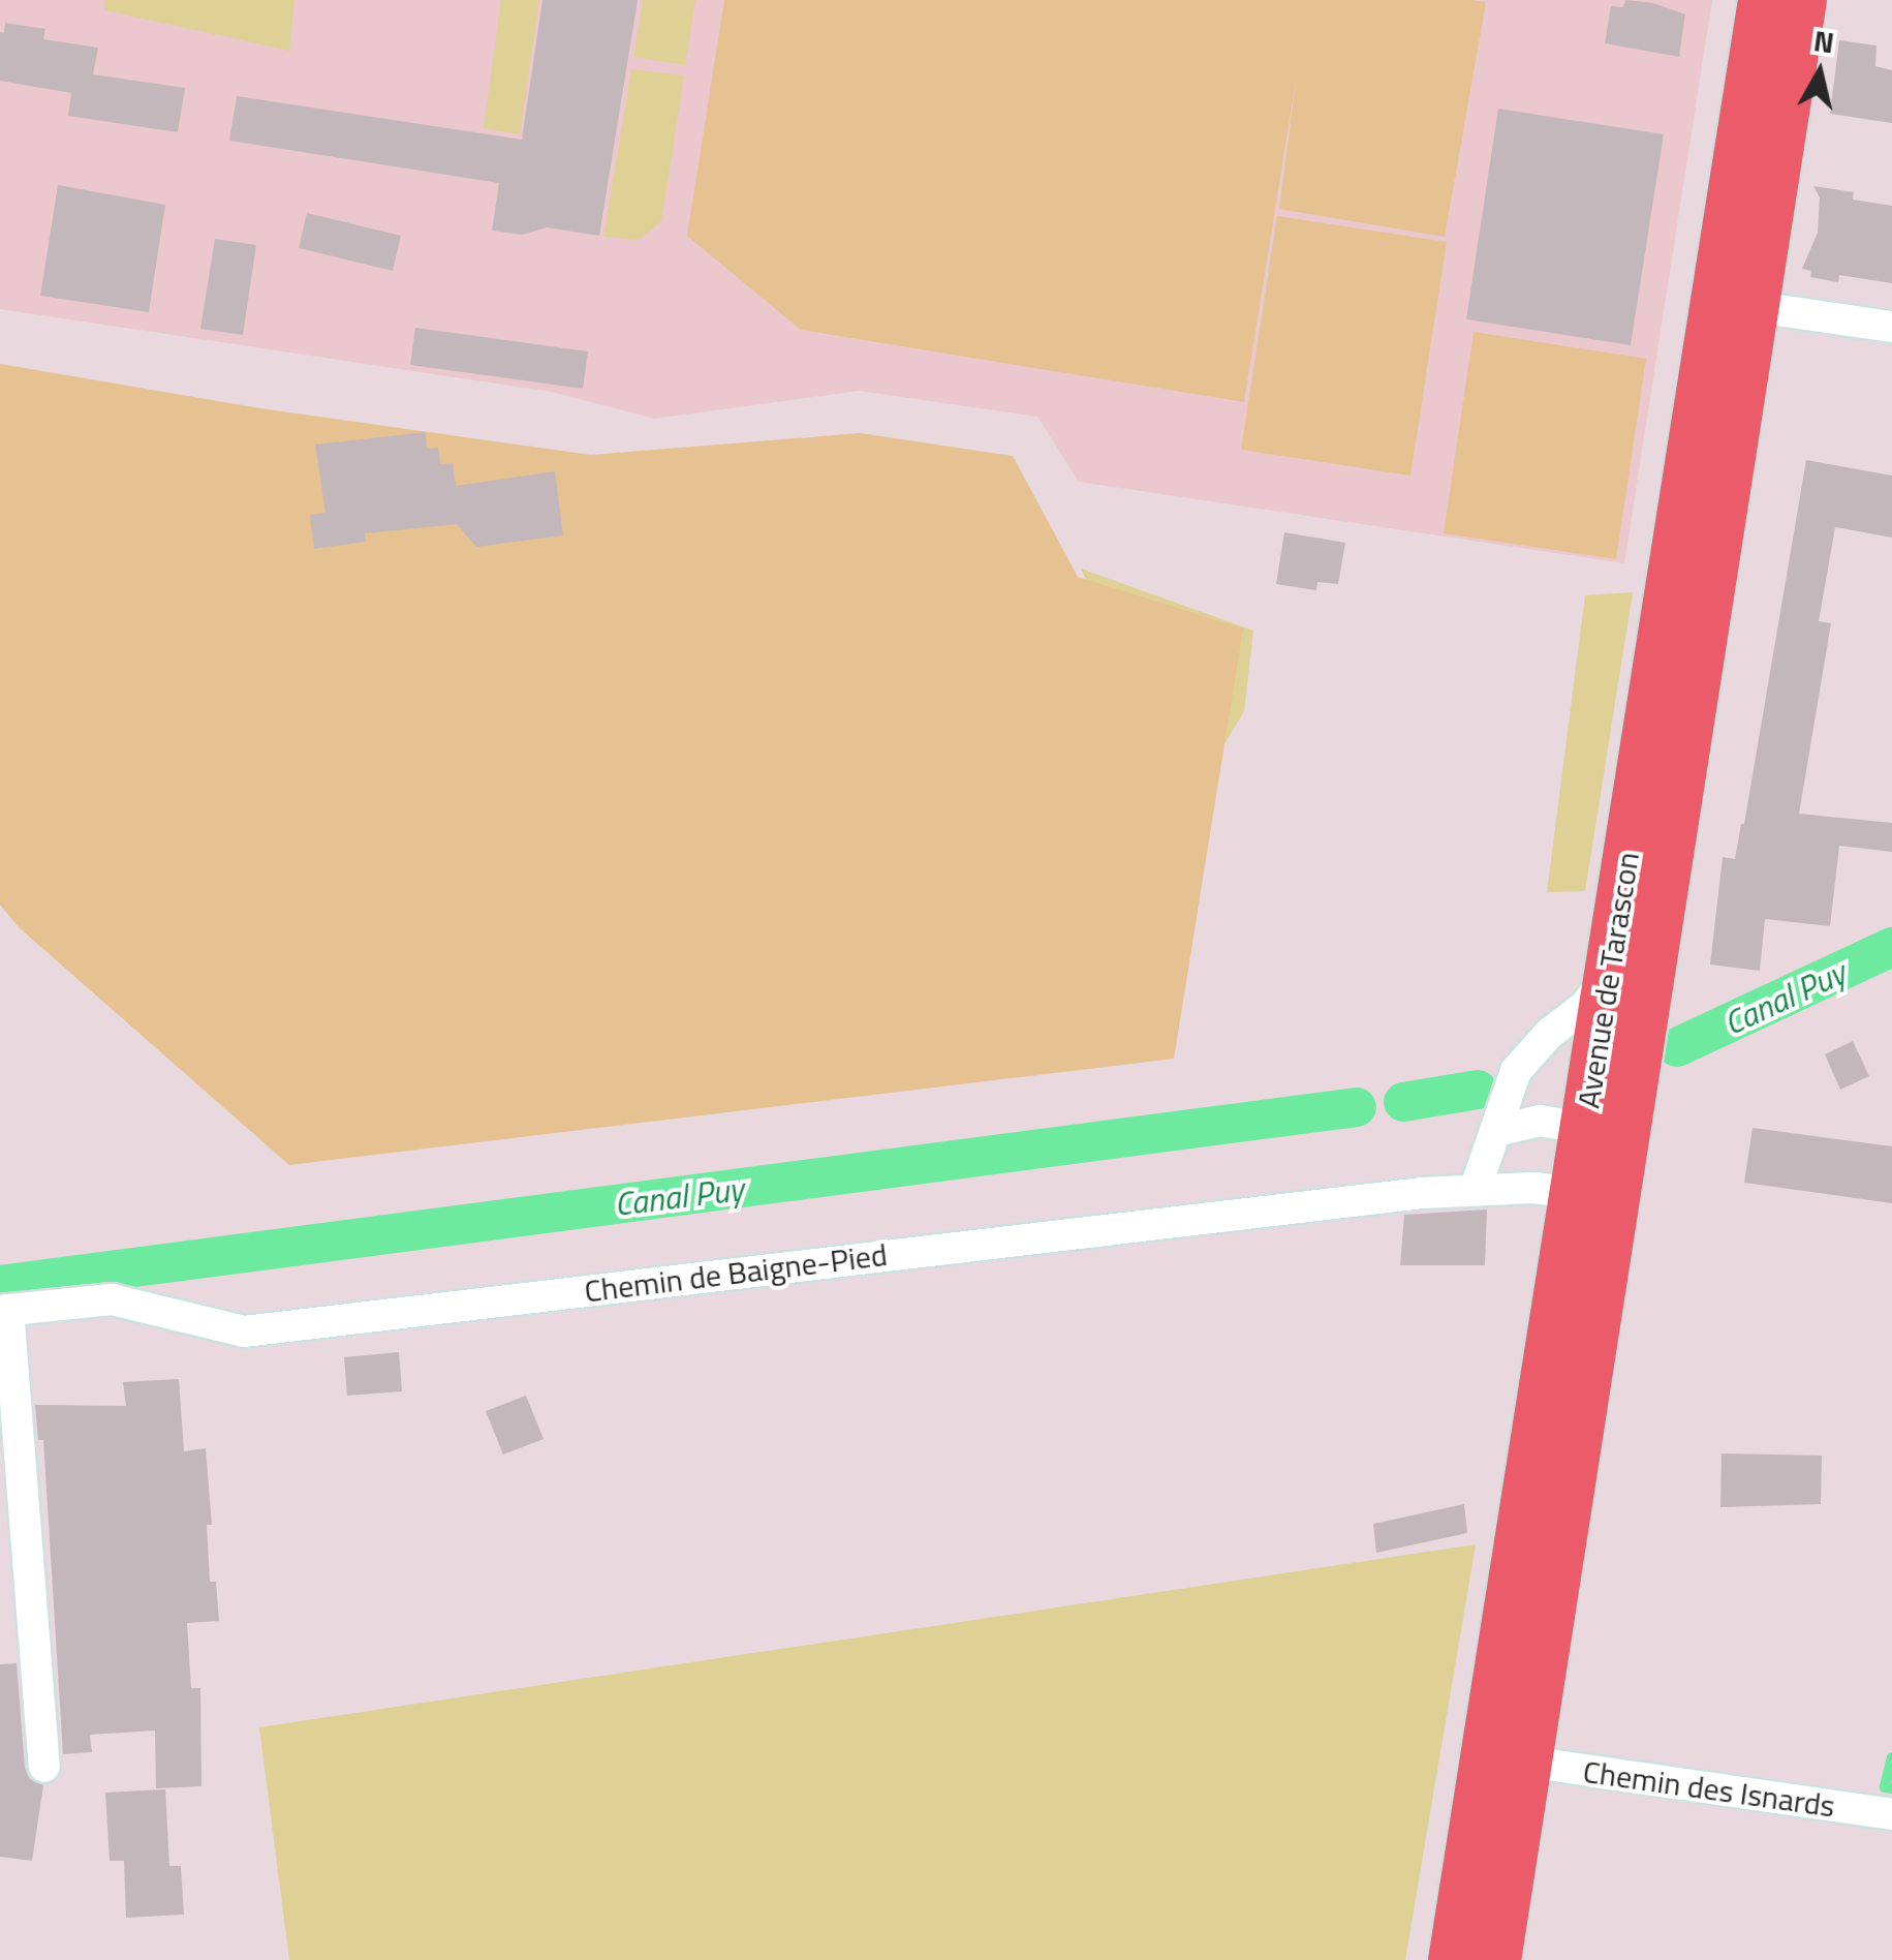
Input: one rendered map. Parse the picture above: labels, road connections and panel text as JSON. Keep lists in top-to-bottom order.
{
  "streets": {
    "main road": ["Avenue de Tarascon"],
    "street": ["Chemin de Baigne-Pied", "Chemin des Isnards"]
  },
  "crossings": [
    ["Avenue de Tarascon", "Chemin de Baigne-Pied"],
    ["Avenue de Tarascon", "Chemin des Isnards"]
  ],
  "water": ["Canal Puy"],
  "north": "top"
}
